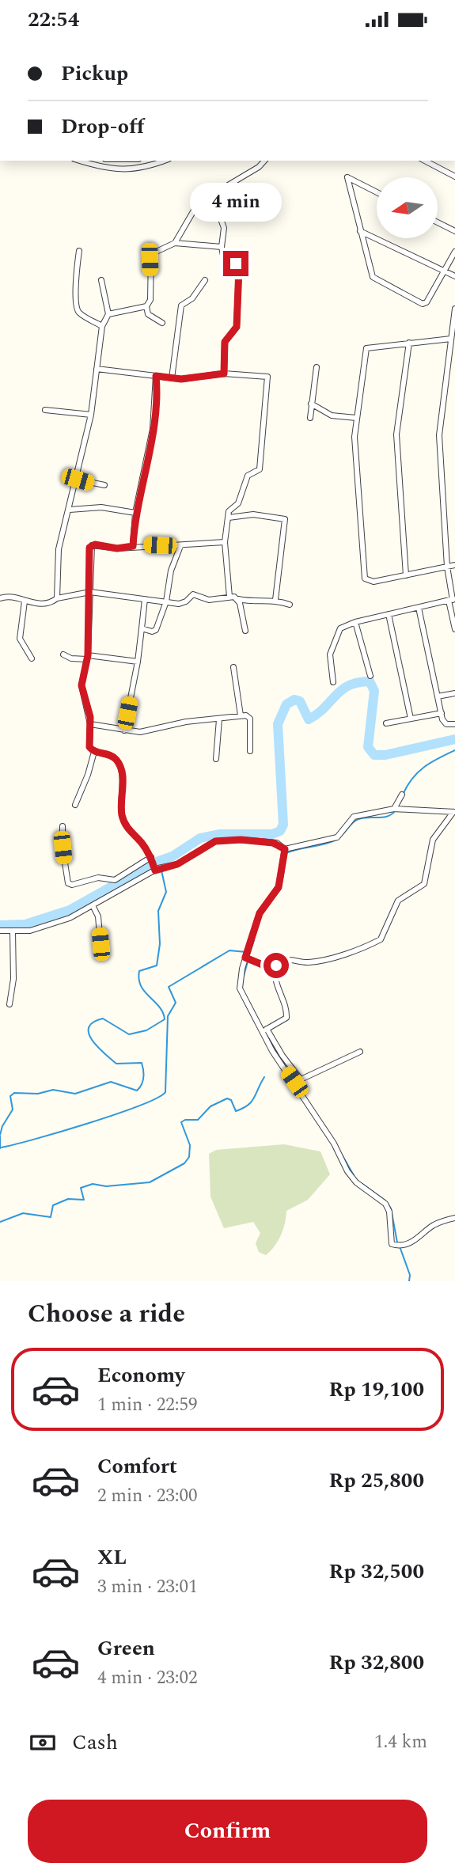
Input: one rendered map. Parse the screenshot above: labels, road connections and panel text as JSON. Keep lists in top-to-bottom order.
{
  "north": "left",
  "page": {
    "status": "22:54",
    "banner": ["Pickup", "Drop-off"],
    "bubble": "4 min",
    "heading": "Choose a ride",
    "list": [
      {
        "name": "Economy",
        "note": "1 min · 22:59",
        "value": "Rp 19,100"
      },
      {
        "name": "Comfort",
        "note": "2 min · 23:00",
        "value": "Rp 25,800"
      },
      {
        "name": "XL",
        "note": "3 min · 23:01",
        "value": "Rp 32,500"
      },
      {
        "name": "Green",
        "note": "4 min · 23:02",
        "value": "Rp 32,800"
      }
    ],
    "pay": ["Cash", "1.4 km"],
    "buttons": "Confirm"
  }
}
